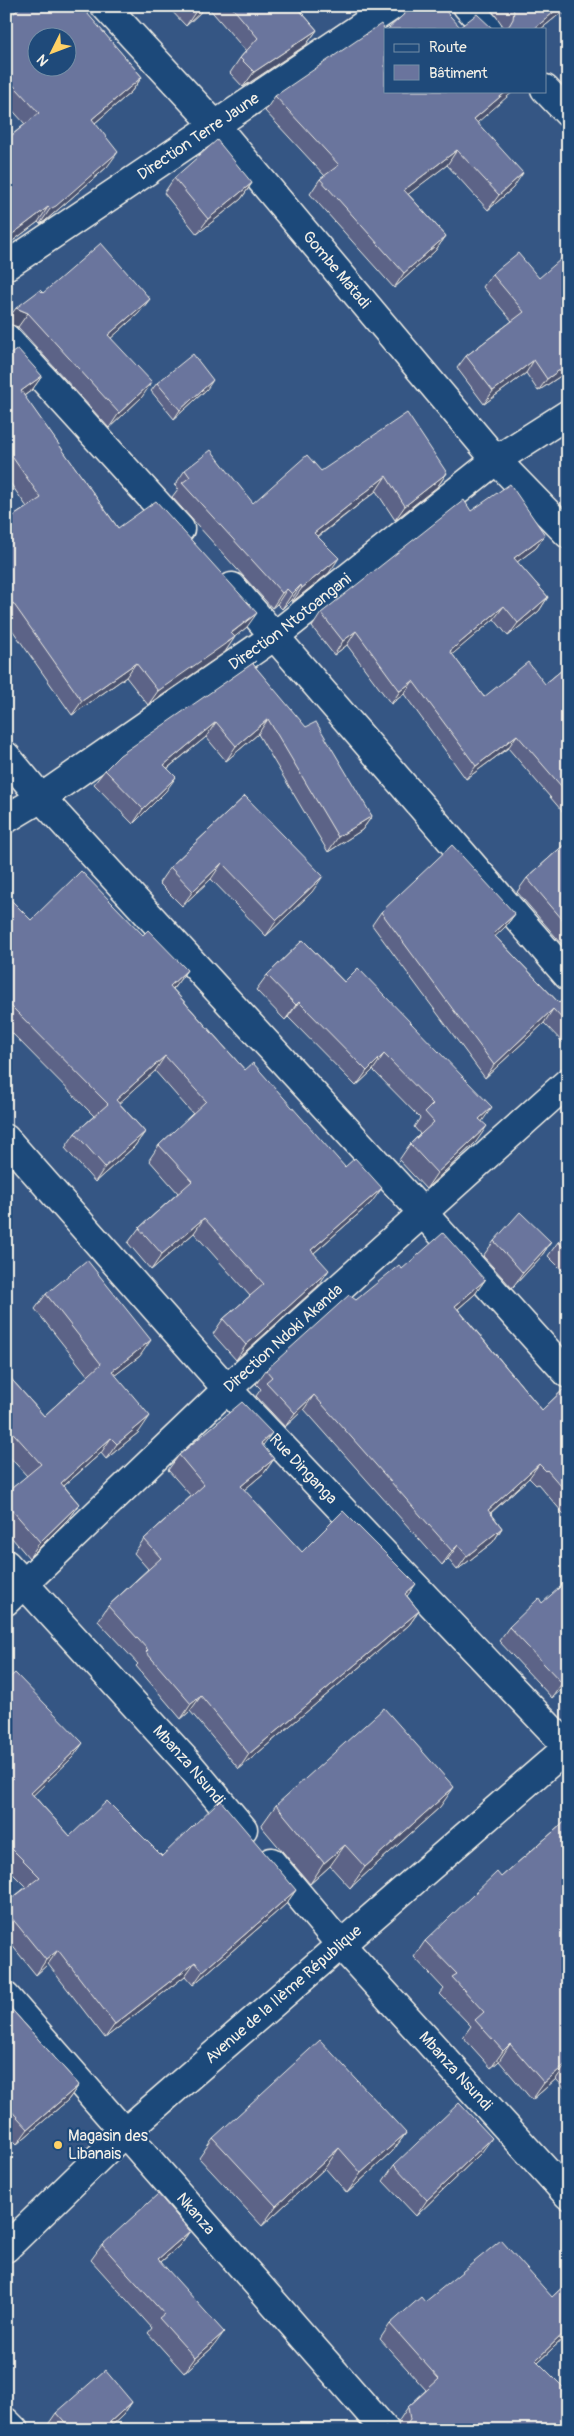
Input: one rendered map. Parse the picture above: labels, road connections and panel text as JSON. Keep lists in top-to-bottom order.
{
  "streets": {
    "street": [
      "Direction Terre Jaune",
      "Gombe Matadi",
      "Direction Ntotoangani",
      "Direction Ndoki Akanda",
      "Rue Dinganga",
      "Mbanza Nsundi",
      "Avenue de la IIème République",
      "Nkanza"
    ]
  },
  "crossings": [
    ["Direction Terre Jaune", "Gombe Matadi"],
    ["Gombe Matadi", "Direction Ntotoangani"],
    ["Direction Ndoki Akanda", "Rue Dinganga"],
    ["Direction Ndoki Akanda", "Mbanza Nsundi"],
    ["Rue Dinganga", "Avenue de la IIème République"],
    ["Mbanza Nsundi", "Avenue de la IIème République"],
    ["Avenue de la IIème République", "Nkanza"]
  ],
  "places": ["Magasin des Libanais"],
  "legend": ["Route", "Bâtiment"],
  "north": "bottom left"
}
